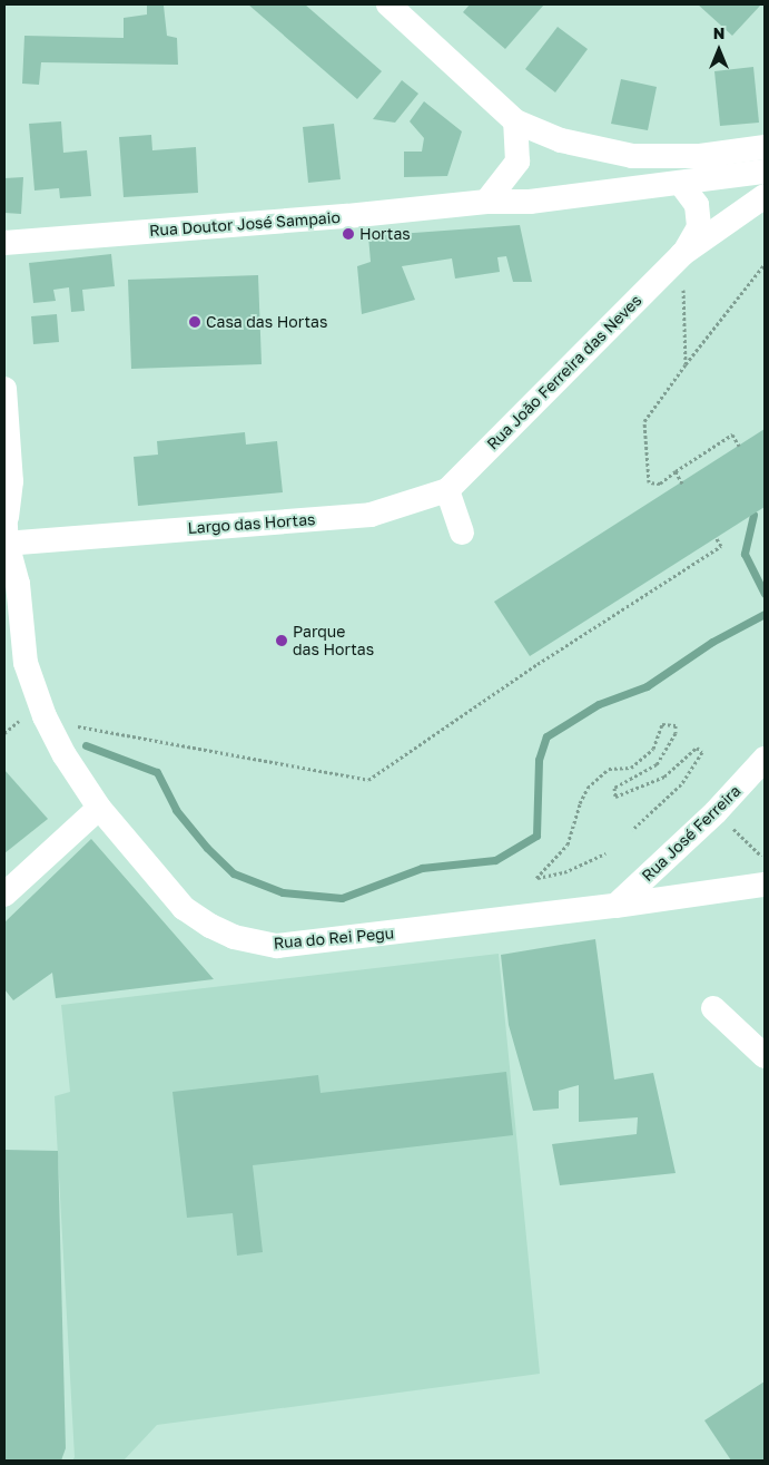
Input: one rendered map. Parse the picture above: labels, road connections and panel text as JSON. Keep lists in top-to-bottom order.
{
  "streets": {
    "street": [
      "Rua Doutor José Sampaio",
      "Rua João Ferreira das Neves",
      "Largo das Hortas",
      "Rua José Ferreira",
      "Rua do Rei Pegu"
    ]
  },
  "crossings": [
    ["Rua João Ferreira das Neves", "Largo das Hortas"],
    ["Largo das Hortas", "Rua do Rei Pegu"],
    ["Rua José Ferreira", "Rua do Rei Pegu"]
  ],
  "places": ["Hortas", "Casa das Hortas", "Parque das Hortas"],
  "north": "top"
}
